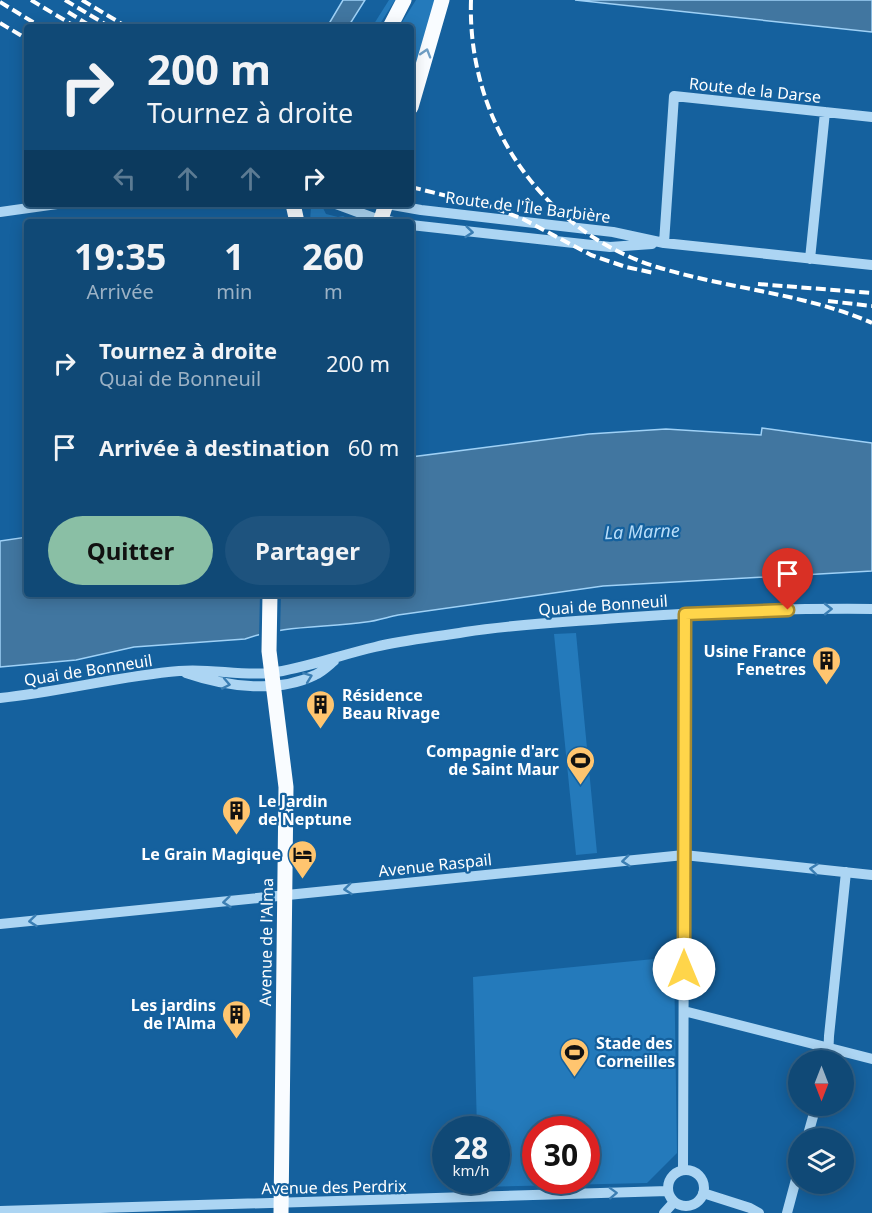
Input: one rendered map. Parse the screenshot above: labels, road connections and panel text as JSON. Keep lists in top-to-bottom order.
{
  "streets": {
    "main road": ["Avenue de l'Alma"],
    "street": [
      "Route de la Darse",
      "Route de l'Île Barbière",
      "Quai de Bonneuil",
      "Avenue Raspail",
      "Avenue des Perdrix"
    ]
  },
  "crossings": [
    ["Route de la Darse", "Route de l'Île Barbière"],
    ["Quai de Bonneuil", "Avenue de l'Alma"],
    ["Avenue Raspail", "Avenue de l'Alma"],
    ["Avenue de l'Alma", "Avenue des Perdrix"]
  ],
  "one_way": ["Avenue Raspail", "Avenue des Perdrix"],
  "water": ["La Marne"],
  "places": {
    "building": [
      "Usine France Fenetres",
      "Résidence Beau Rivage",
      "Le Jardin de Neptune",
      "Les jardins de l'Alma"
    ],
    "sports": ["Compagnie d'arc de Saint Maur", "Stade des Corneilles"],
    "hotel": ["Le Grain Magique"]
  },
  "north": "bottom",
  "page": {
    "turn": ["200 m", "Tournez à droite"],
    "eta": [
      "19:35",
      "Arrivée",
      "1",
      "min",
      "260",
      "m"
    ],
    "list": [
      {
        "name": "Tournez à droite",
        "note": "Quai de Bonneuil",
        "value": "200 m"
      },
      {
        "name": "Arrivée à destination",
        "value": "60 m"
      }
    ],
    "buttons": ["Quitter", "Partager"],
    "speed": "28 km/h",
    "limit": "30"
  }
}
